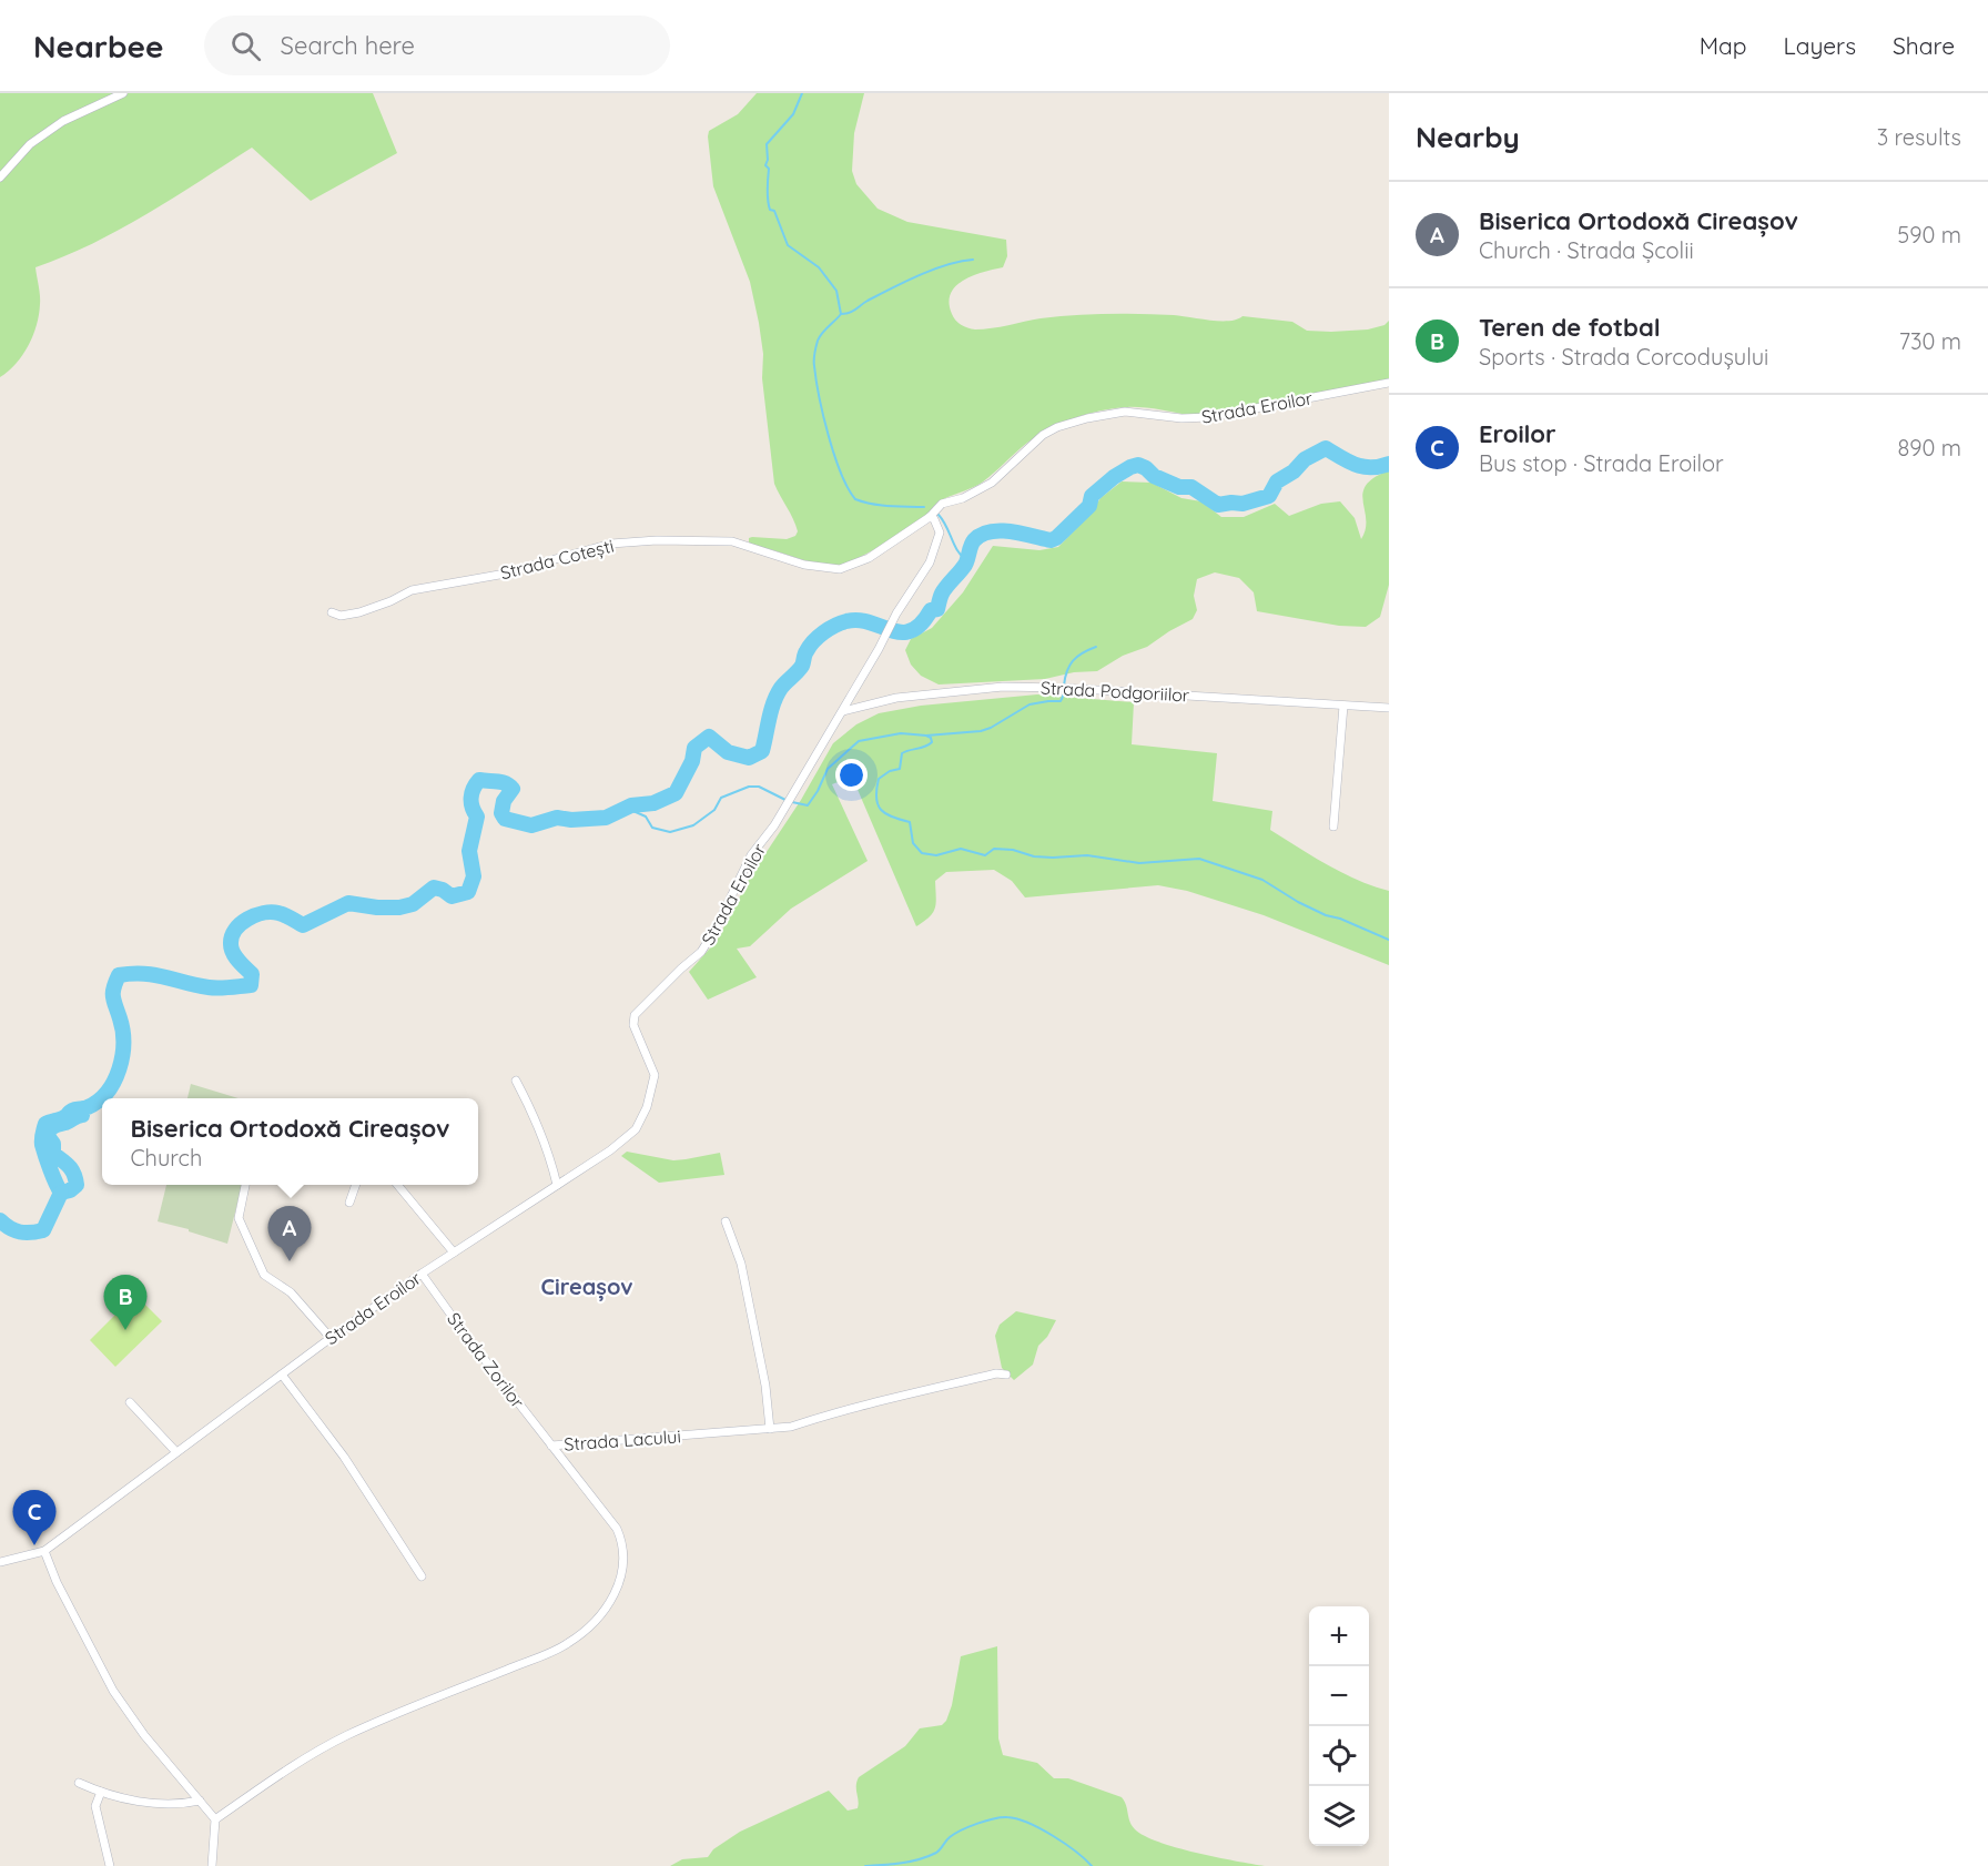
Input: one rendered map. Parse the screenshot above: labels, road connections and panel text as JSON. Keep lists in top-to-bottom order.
{
  "streets": {
    "street": [
      "Strada Eroilor",
      "Strada Cotești",
      "Strada Podgoriilor",
      "Strada Zorilor",
      "Strada Lacului"
    ]
  },
  "crossings": [
    ["Strada Eroilor", "Strada Cotești"],
    ["Strada Eroilor", "Strada Podgoriilor"],
    ["Strada Eroilor", "Strada Zorilor"],
    ["Strada Zorilor", "Strada Lacului"]
  ],
  "districts": ["Cireașov"],
  "page": {
    "header": "Nearbee",
    "search": "Search here",
    "nav": ["Map", "Layers", "Share"],
    "heading": ["Nearby", "3 results"],
    "list": [
      {
        "mark": "A",
        "name": "Biserica Ortodoxă Cireașov",
        "note": "Church · Strada Școlii",
        "value": "590 m"
      },
      {
        "mark": "B",
        "name": "Teren de fotbal",
        "note": "Sports · Strada Corcodușului",
        "value": "730 m"
      },
      {
        "mark": "C",
        "name": "Eroilor",
        "note": "Bus stop · Strada Eroilor",
        "value": "890 m"
      }
    ],
    "popup": ["Biserica Ortodoxă Cireașov", "Church"],
    "pins": ["A", "B", "C"],
    "map_buttons": ["+", "−"]
  }
}
